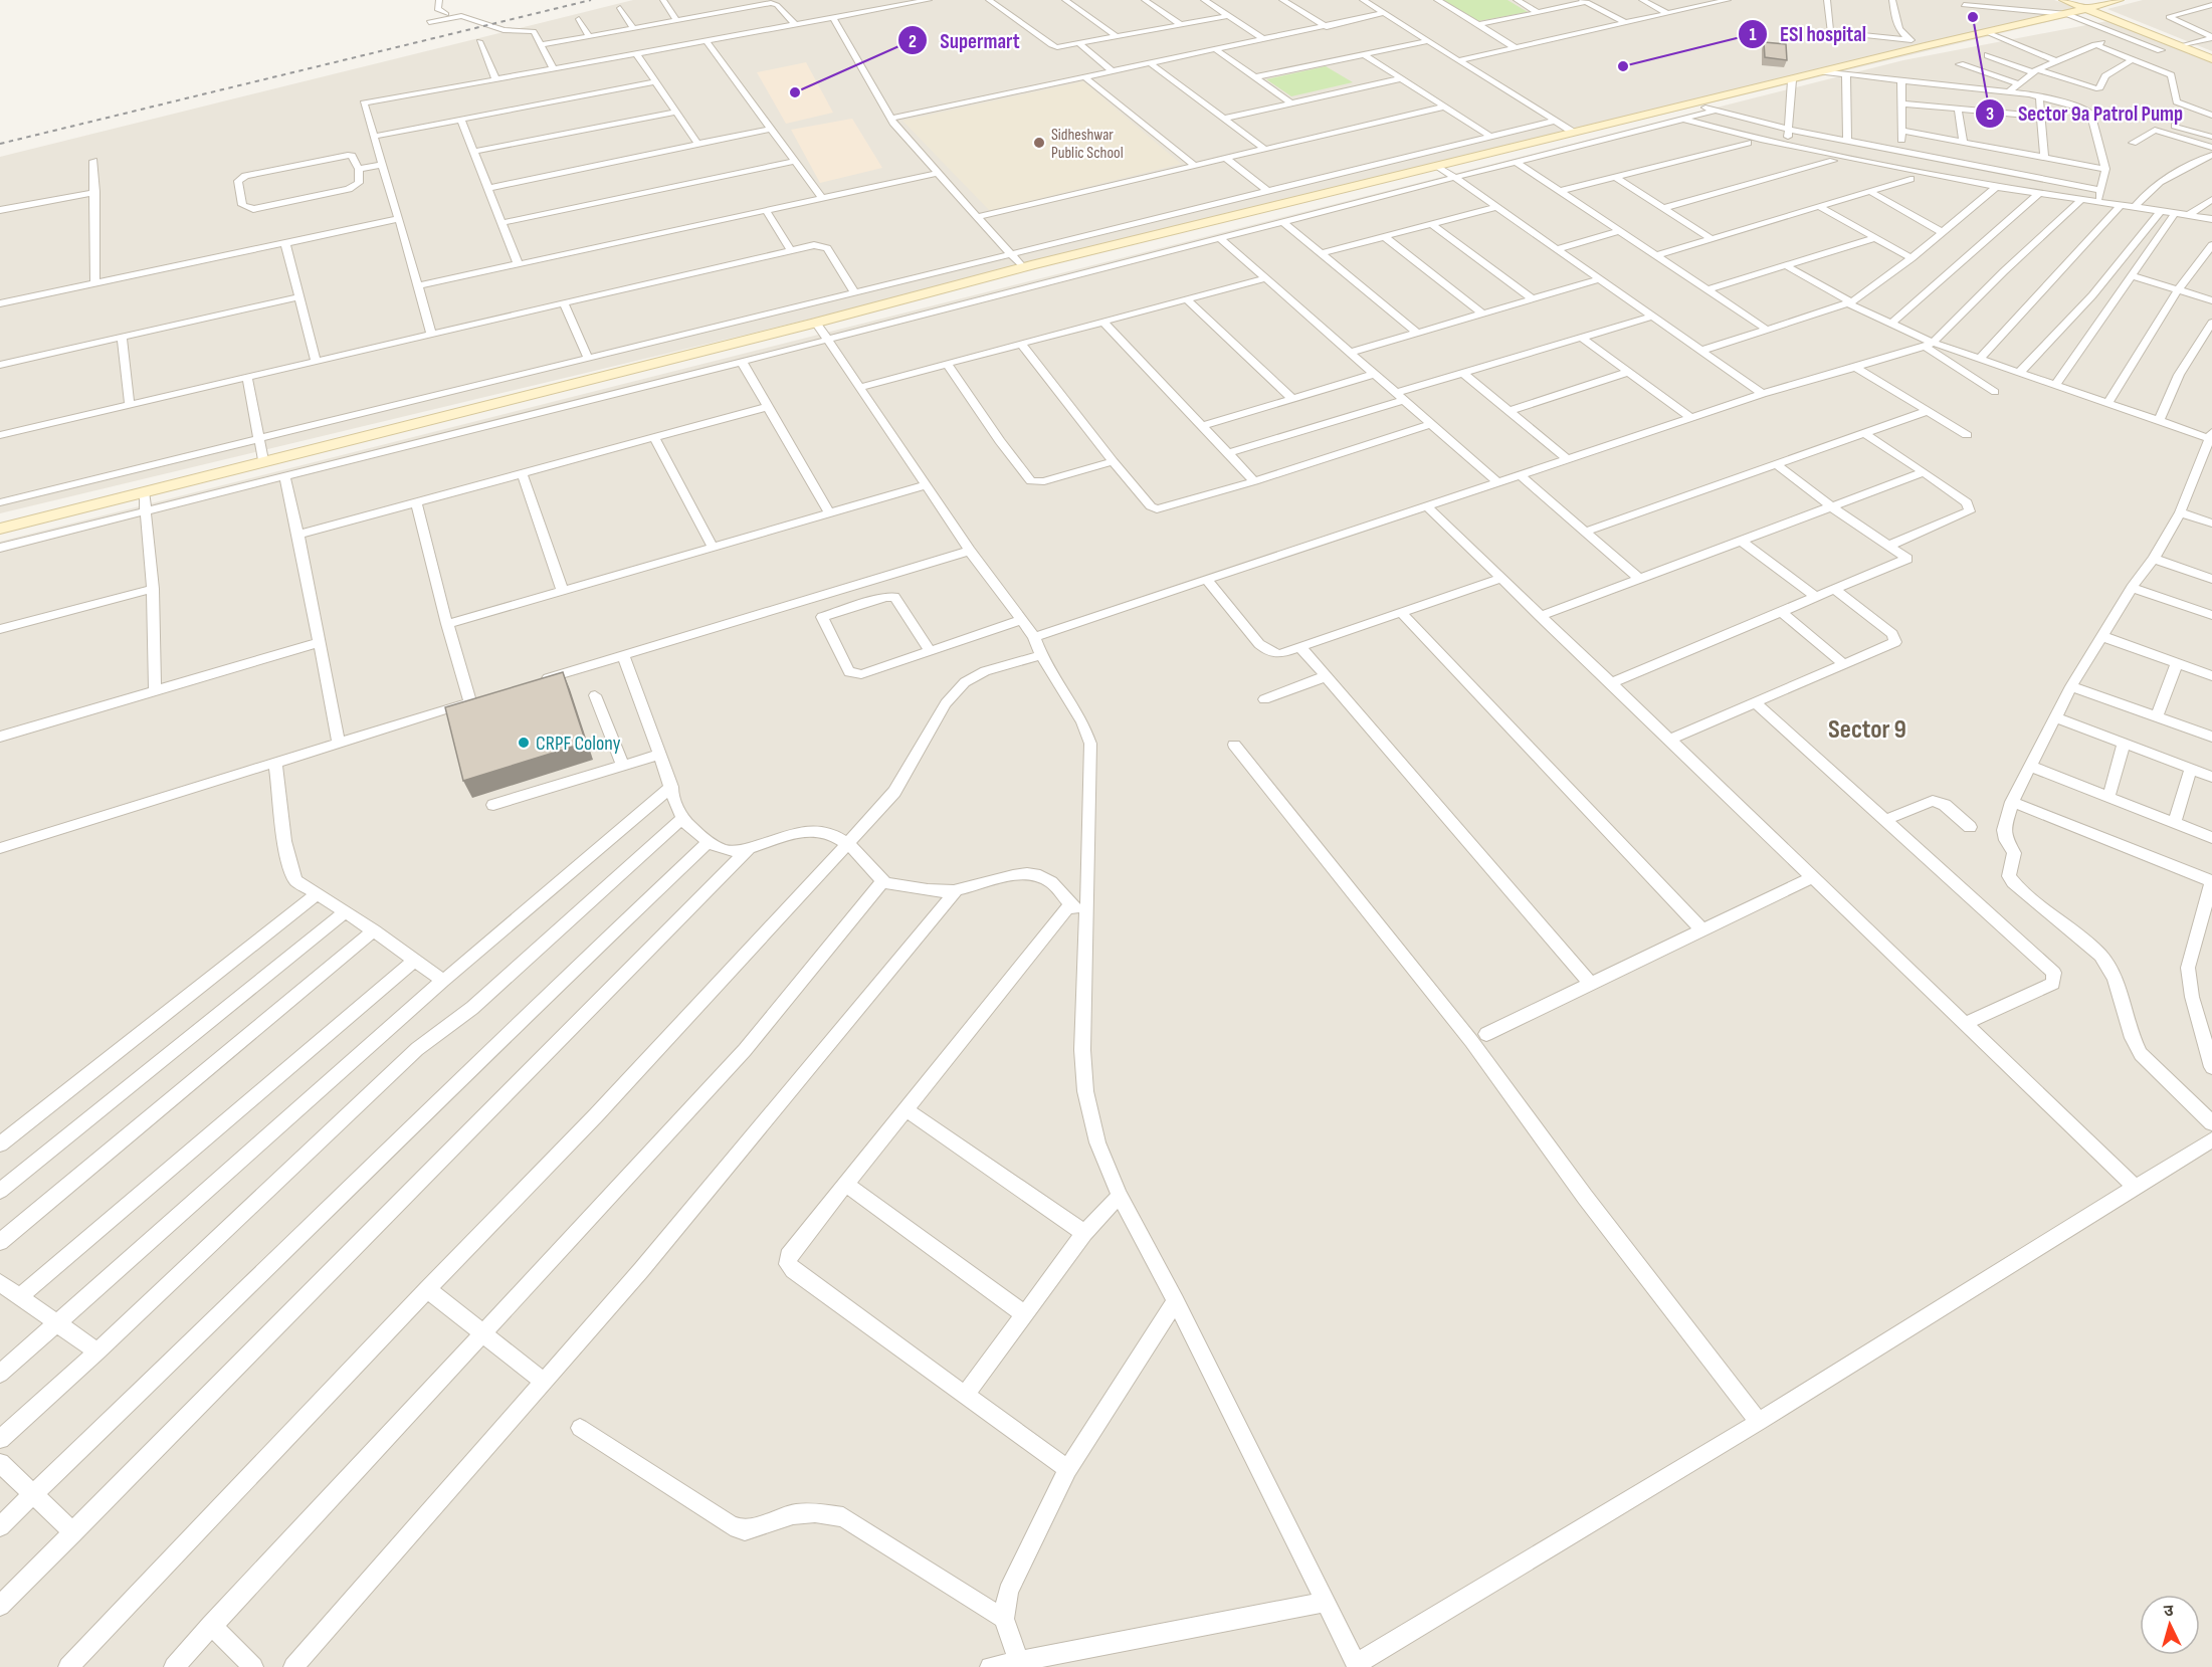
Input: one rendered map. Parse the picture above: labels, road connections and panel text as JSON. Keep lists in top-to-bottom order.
{
  "districts": ["Sector 9"],
  "places": [
    "Sector 9a Patrol Pump",
    "ESI hospital",
    "Supermart",
    "Sidheshwar Public School",
    "CRPF Colony"
  ],
  "north": "top"
}
